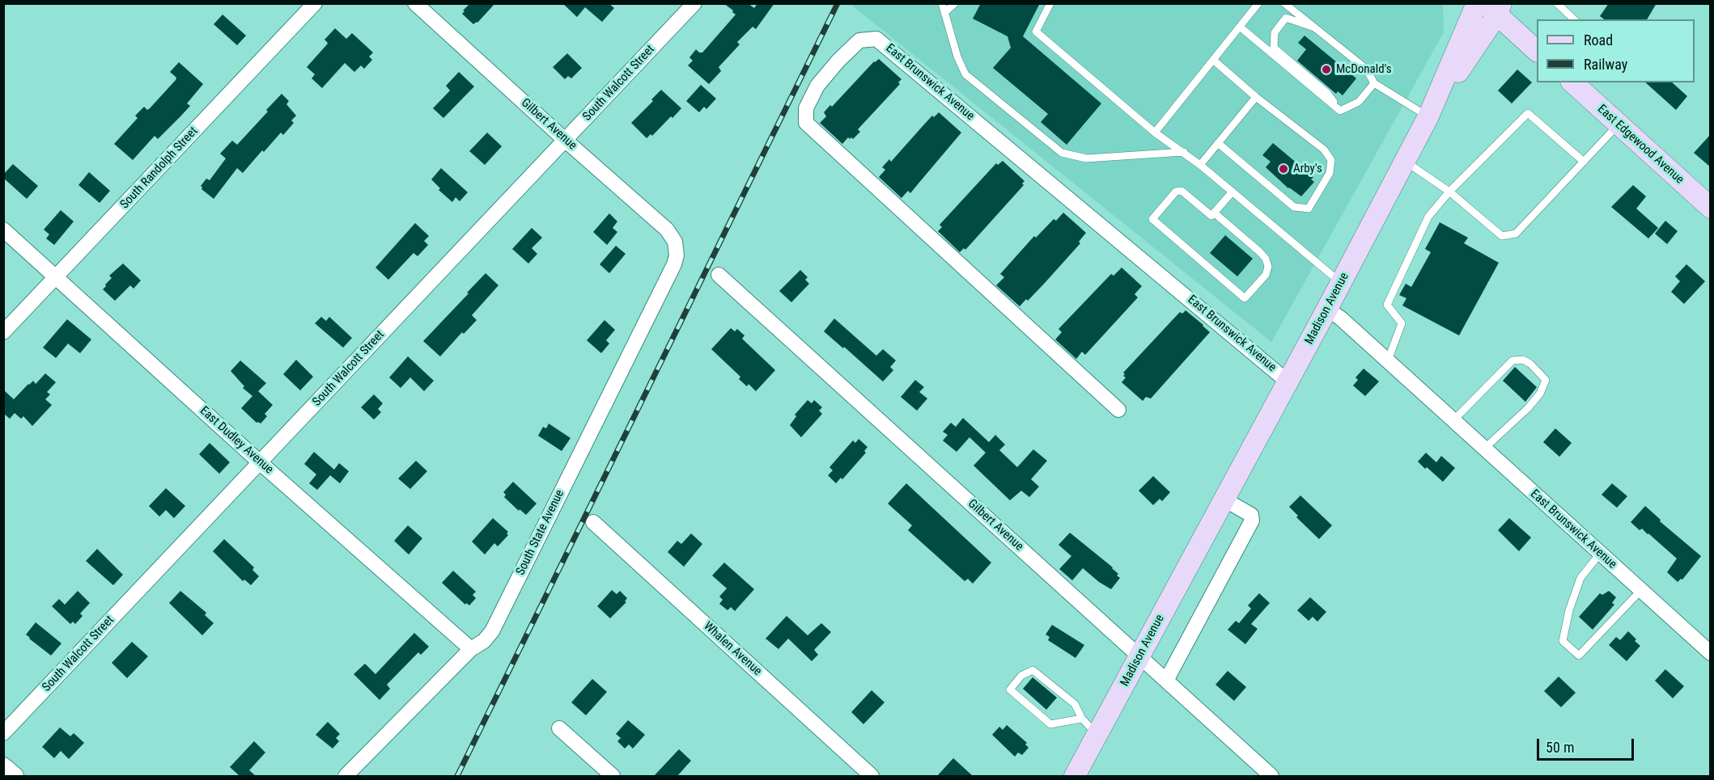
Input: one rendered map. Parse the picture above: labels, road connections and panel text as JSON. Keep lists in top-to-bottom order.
{
  "streets": {
    "main road": ["East Edgewood Avenue", "Madison Avenue"],
    "street": [
      "East Brunswick Avenue",
      "South Walcott Street",
      "Gilbert Avenue",
      "South Randolph Street",
      "East Dudley Avenue",
      "South State Avenue",
      "Whalen Avenue"
    ]
  },
  "crossings": [
    ["East Brunswick Avenue", "Madison Avenue"],
    ["South Walcott Street", "Gilbert Avenue"],
    ["South Walcott Street", "East Dudley Avenue"],
    ["Gilbert Avenue", "Madison Avenue"],
    ["Gilbert Avenue", "South State Avenue"],
    ["South Randolph Street", "East Dudley Avenue"],
    ["East Dudley Avenue", "South State Avenue"]
  ],
  "places": ["McDonald's", "Arby's"],
  "legend": ["Road", "Railway"],
  "scale_bar": "50 m"
}
